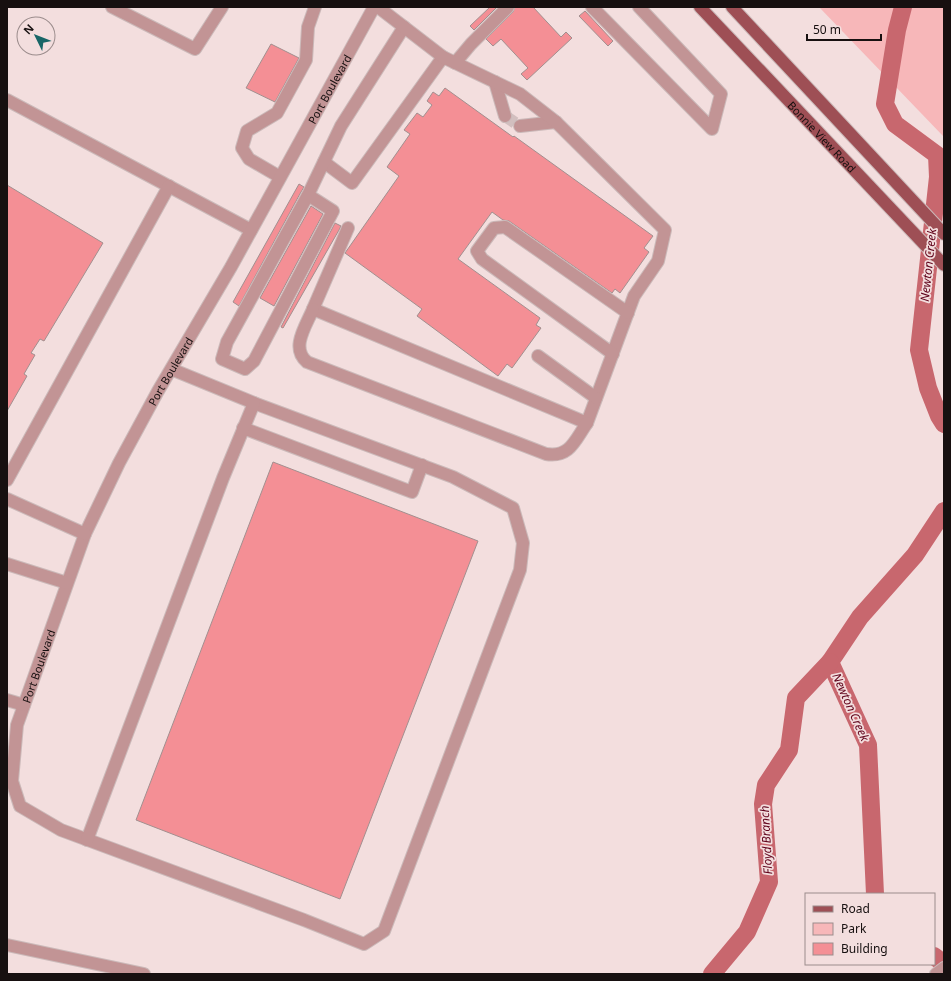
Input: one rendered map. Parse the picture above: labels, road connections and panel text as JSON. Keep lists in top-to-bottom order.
{
  "streets": {
    "main road": ["Bonnie View Road"],
    "street": ["Port Boulevard"]
  },
  "water": ["Newton Creek", "Floyd Branch"],
  "legend": ["Road", "Park", "Building"],
  "scale_bar": "50 m",
  "north": "top left"
}
